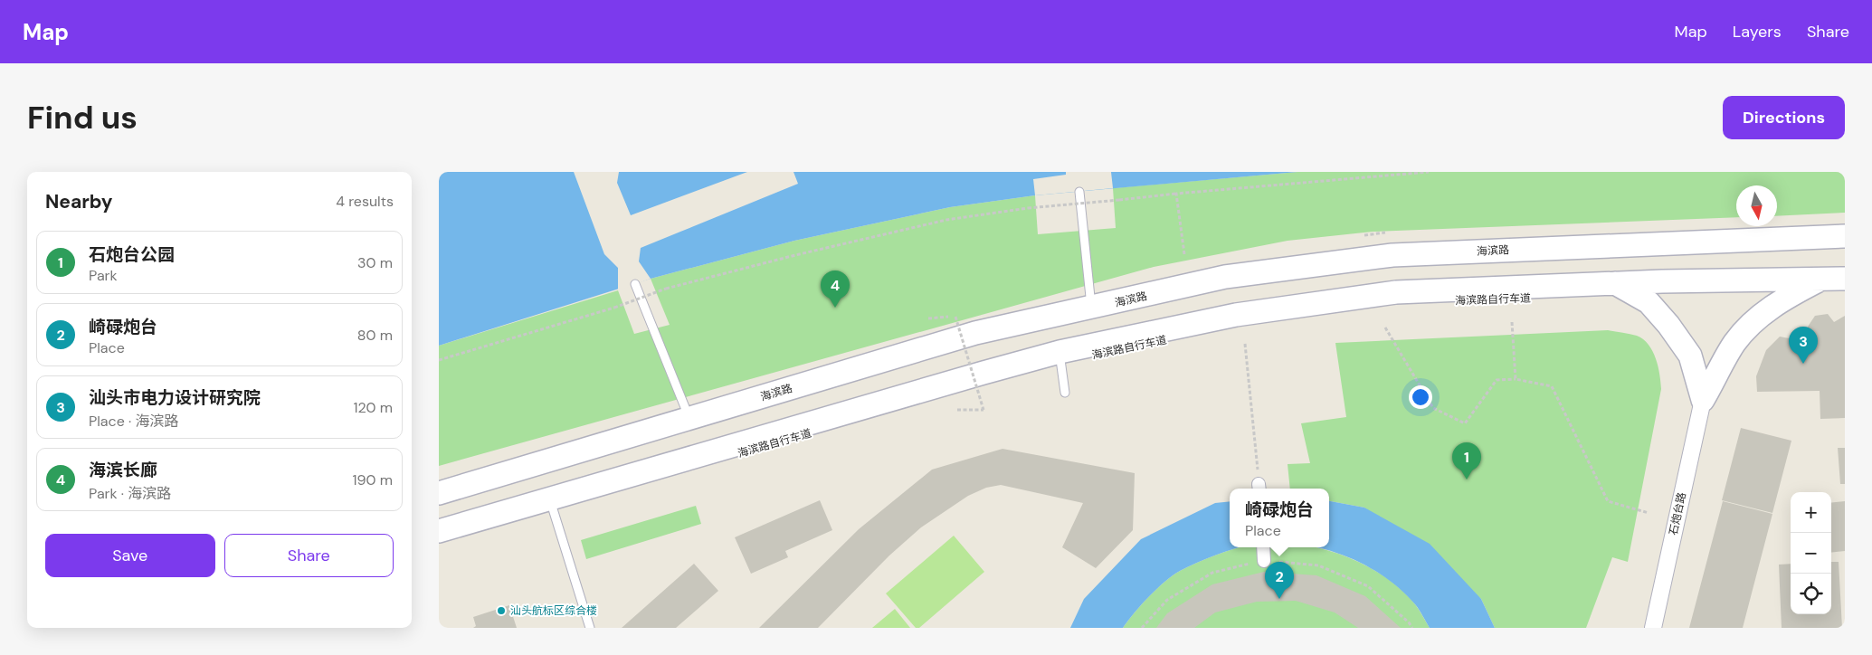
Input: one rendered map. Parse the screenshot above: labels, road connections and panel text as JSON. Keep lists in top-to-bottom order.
{
  "streets": {
    "main road": ["海滨路"],
    "street": ["石炮台路"]
  },
  "places": ["汕头航标区综合楼"],
  "north": "bottom",
  "page": {
    "header": "Map",
    "nav": ["Map", "Layers", "Share"],
    "buttons": [
      "Directions",
      ["Save", "Share"]
    ],
    "title": "Find us",
    "heading": ["Nearby", "4 results"],
    "list": [
      {
        "mark": "1",
        "name": "石炮台公园",
        "note": "Park",
        "value": "30 m"
      },
      {
        "mark": "2",
        "name": "崎碌炮台",
        "note": "Place",
        "value": "80 m"
      },
      {
        "mark": "3",
        "name": "汕头市电力设计研究院",
        "note": "Place · 海滨路",
        "value": "120 m"
      },
      {
        "mark": "4",
        "name": "海滨长廊",
        "note": "Park · 海滨路",
        "value": "190 m"
      }
    ],
    "pins": [
      "4",
      "3",
      "1",
      "2"
    ],
    "popup": ["崎碌炮台", "Place"],
    "map_buttons": ["+", "−"]
  }
}
